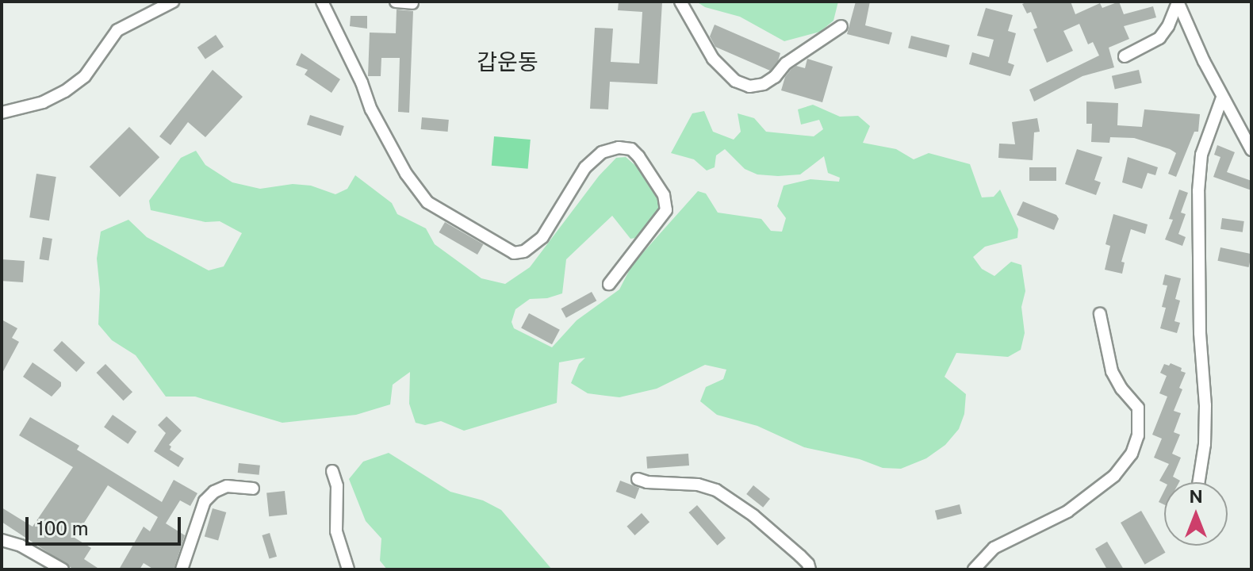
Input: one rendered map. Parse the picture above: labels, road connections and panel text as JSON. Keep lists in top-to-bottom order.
{
  "districts": ["갑운동"],
  "scale_bar": "100 m",
  "north": "top"
}
